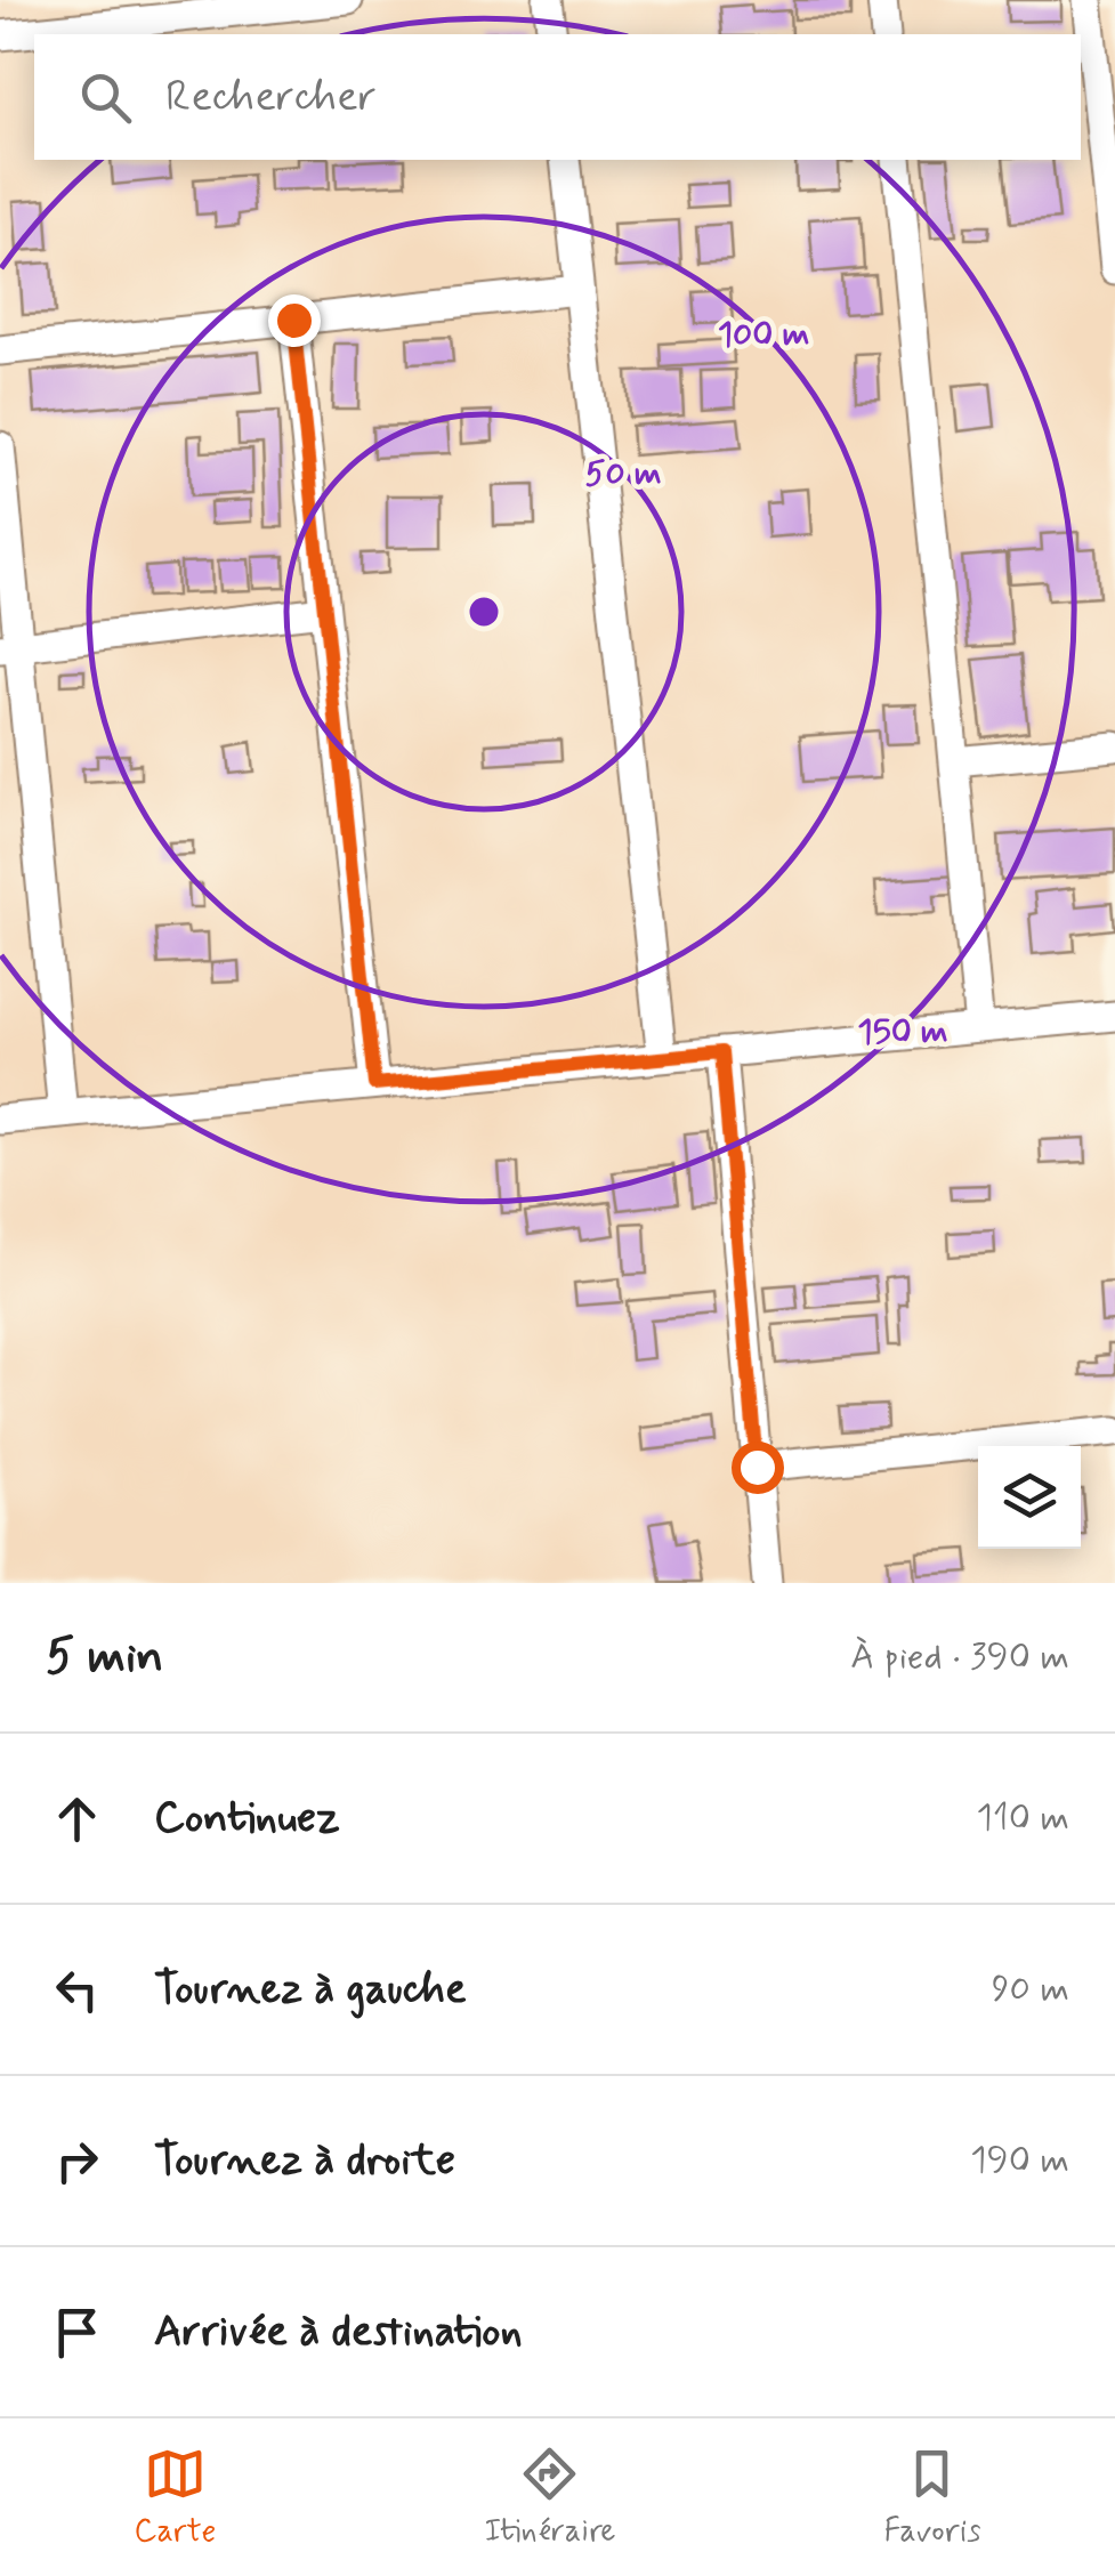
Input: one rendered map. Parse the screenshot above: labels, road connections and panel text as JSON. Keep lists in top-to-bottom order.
{
  "page": {
    "search": "Rechercher",
    "heading": ["5 min", "À pied · 390 m"],
    "list": [
      ["Continuez", "110 m"],
      ["Tournez à gauche", "90 m"],
      ["Tournez à droite", "190 m"],
      "Arrivée à destination"
    ],
    "nav": ["Carte", "Itinéraire", "Favoris"]
  },
  "rings": ["100 m", "50 m", "150 m"]
}
